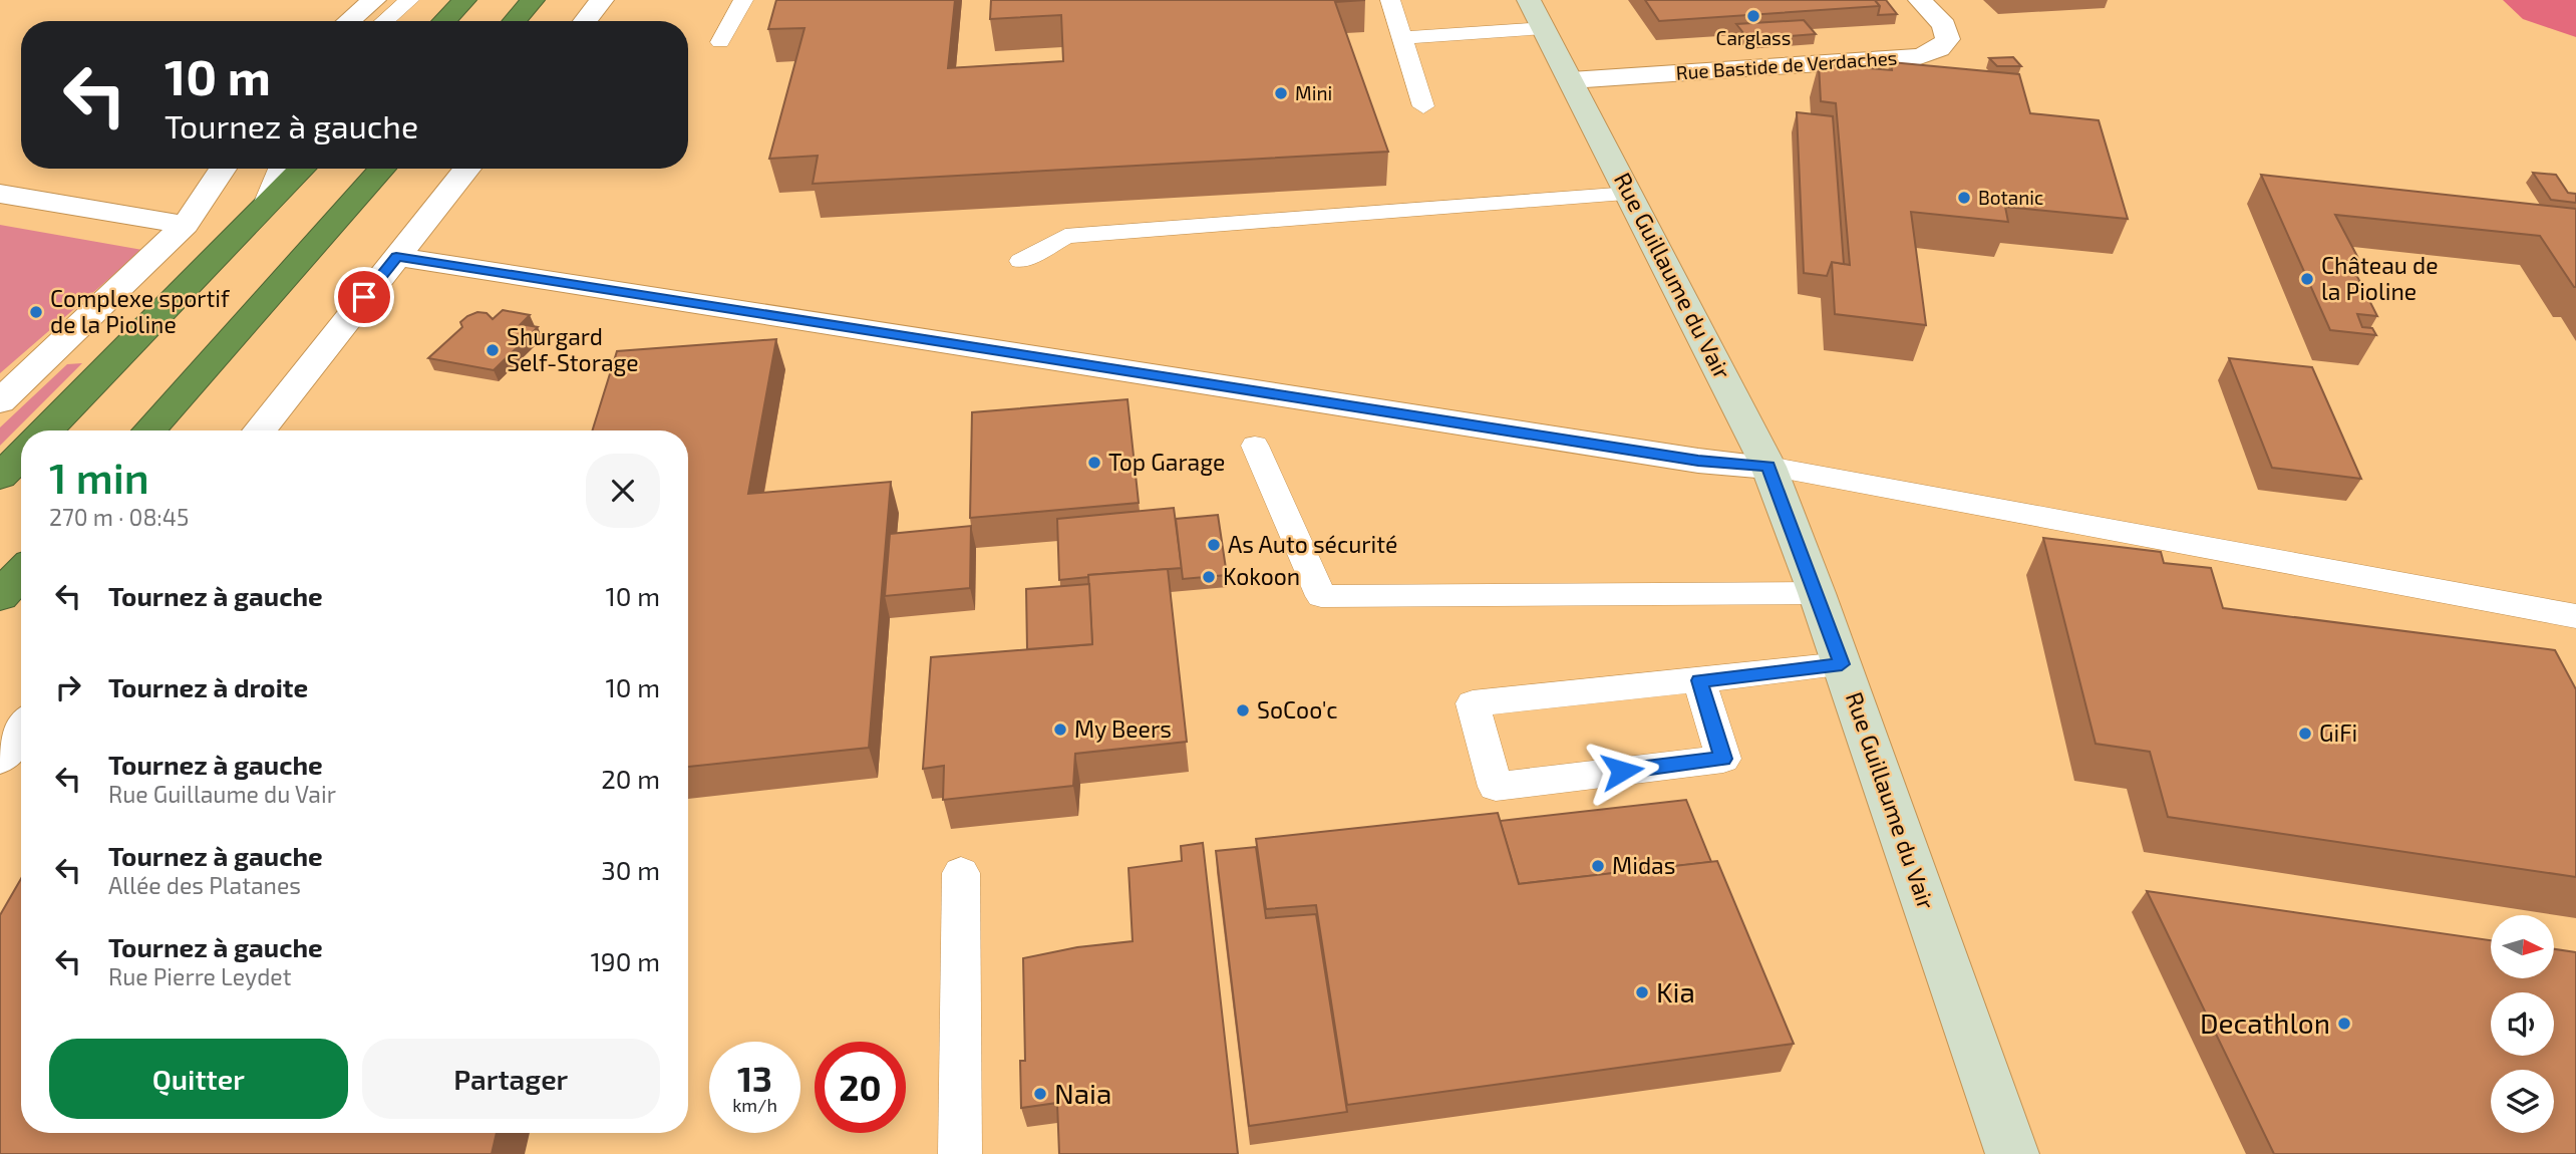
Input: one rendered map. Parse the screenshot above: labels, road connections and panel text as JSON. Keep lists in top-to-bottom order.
{
  "streets": {
    "main road": ["Rue Guillaume du Vair"],
    "street": ["Rue Bastide de Verdaches"]
  },
  "crossings": [
    ["Rue Bastide de Verdaches", "Rue Guillaume du Vair"]
  ],
  "places": [
    "Carglass",
    "Mini",
    "Botanic",
    "Château de la Pioline",
    "Complexe sportif de la Pioline",
    "Shurgard Self-Storage",
    "Top Garage",
    "As Auto sécurité",
    "Kokoon",
    "SoCoo'c",
    "My Beers",
    "GiFi",
    "Midas",
    "Kia",
    "Decathlon",
    "Naia"
  ],
  "north": "right",
  "page": {
    "turn": ["10 m", "Tournez à gauche"],
    "heading": ["1 min", "270 m · 08:45"],
    "list": [
      {
        "name": "Tournez à gauche",
        "value": "10 m"
      },
      {
        "name": "Tournez à droite",
        "value": "10 m"
      },
      {
        "name": "Tournez à gauche",
        "note": "Rue Guillaume du Vair",
        "value": "20 m"
      },
      {
        "name": "Tournez à gauche",
        "note": "Allée des Platanes",
        "value": "30 m"
      },
      {
        "name": "Tournez à gauche",
        "note": "Rue Pierre Leydet",
        "value": "190 m"
      }
    ],
    "buttons": ["Quitter", "Partager"],
    "speed": "13 km/h",
    "limit": "20"
  }
}
